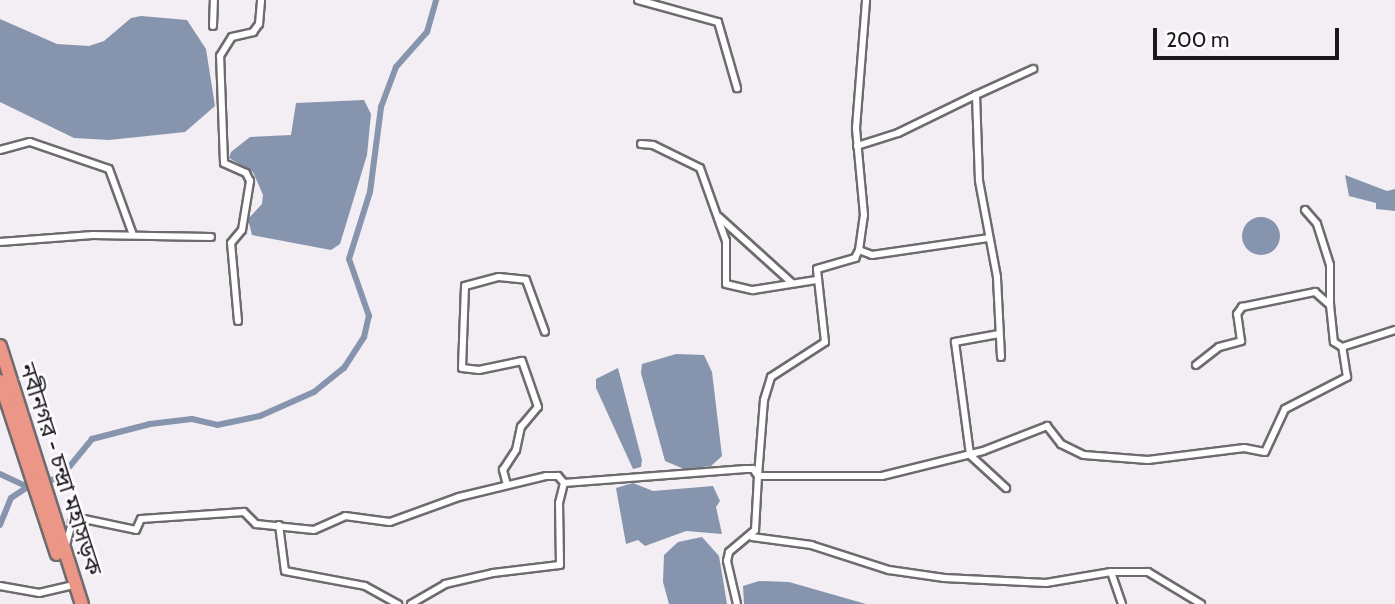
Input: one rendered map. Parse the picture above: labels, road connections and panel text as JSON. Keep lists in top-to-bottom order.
{
  "streets": {
    "highway": ["নবীনগর - চন্দ্রা মহাসড়ক"]
  },
  "scale_bar": "200 m"
}
